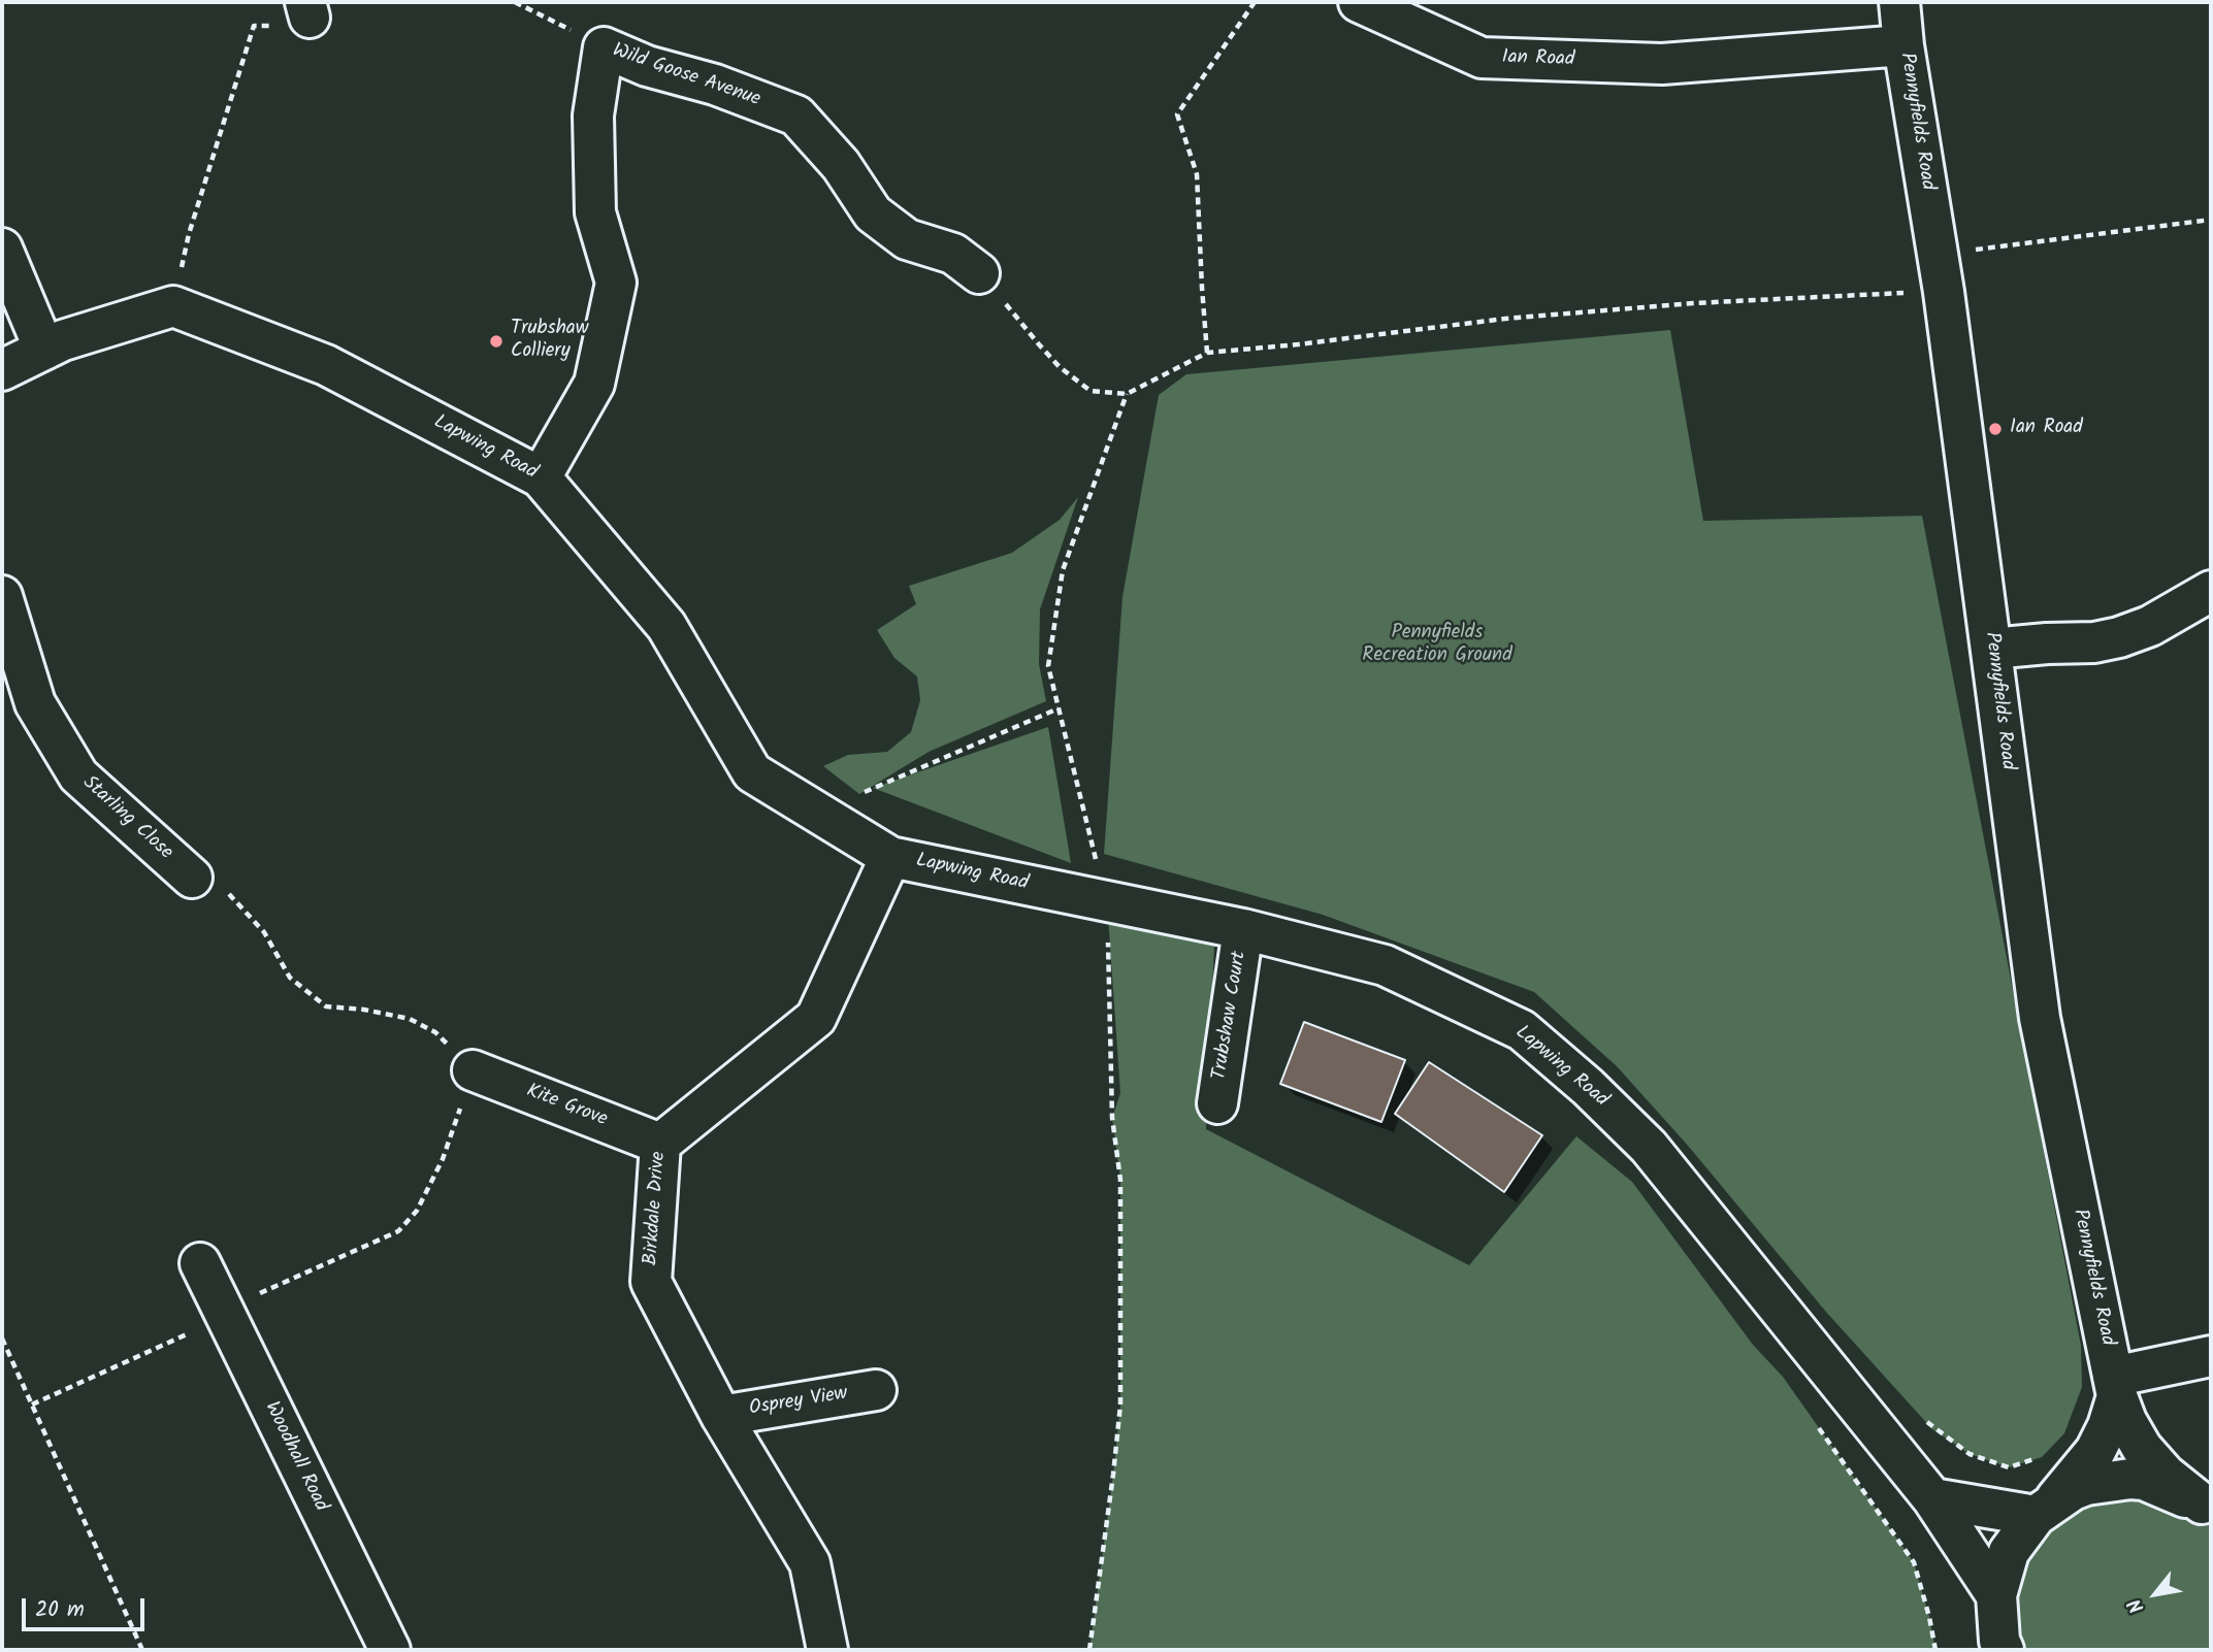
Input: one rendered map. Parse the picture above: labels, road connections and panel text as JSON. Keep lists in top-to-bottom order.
{
  "streets": {
    "street": [
      "Ian Road",
      "Wild Goose Avenue",
      "Pennyfields Road",
      "Lapwing Road",
      "Starling Close",
      "Trubshaw Court",
      "Kite Grove",
      "Birkdale Drive",
      "Osprey View",
      "Woodhall Road"
    ]
  },
  "crossings": [
    ["Ian Road", "Pennyfields Road"],
    ["Wild Goose Avenue", "Lapwing Road"],
    ["Pennyfields Road", "Lapwing Road"],
    ["Lapwing Road", "Trubshaw Court"],
    ["Lapwing Road", "Birkdale Drive"],
    ["Kite Grove", "Birkdale Drive"],
    ["Birkdale Drive", "Osprey View"]
  ],
  "parks": ["Pennyfields Recreation Ground"],
  "places": ["Trubshaw Colliery", "Ian Road"],
  "scale_bar": "20 m",
  "north": "bottom left"
}
